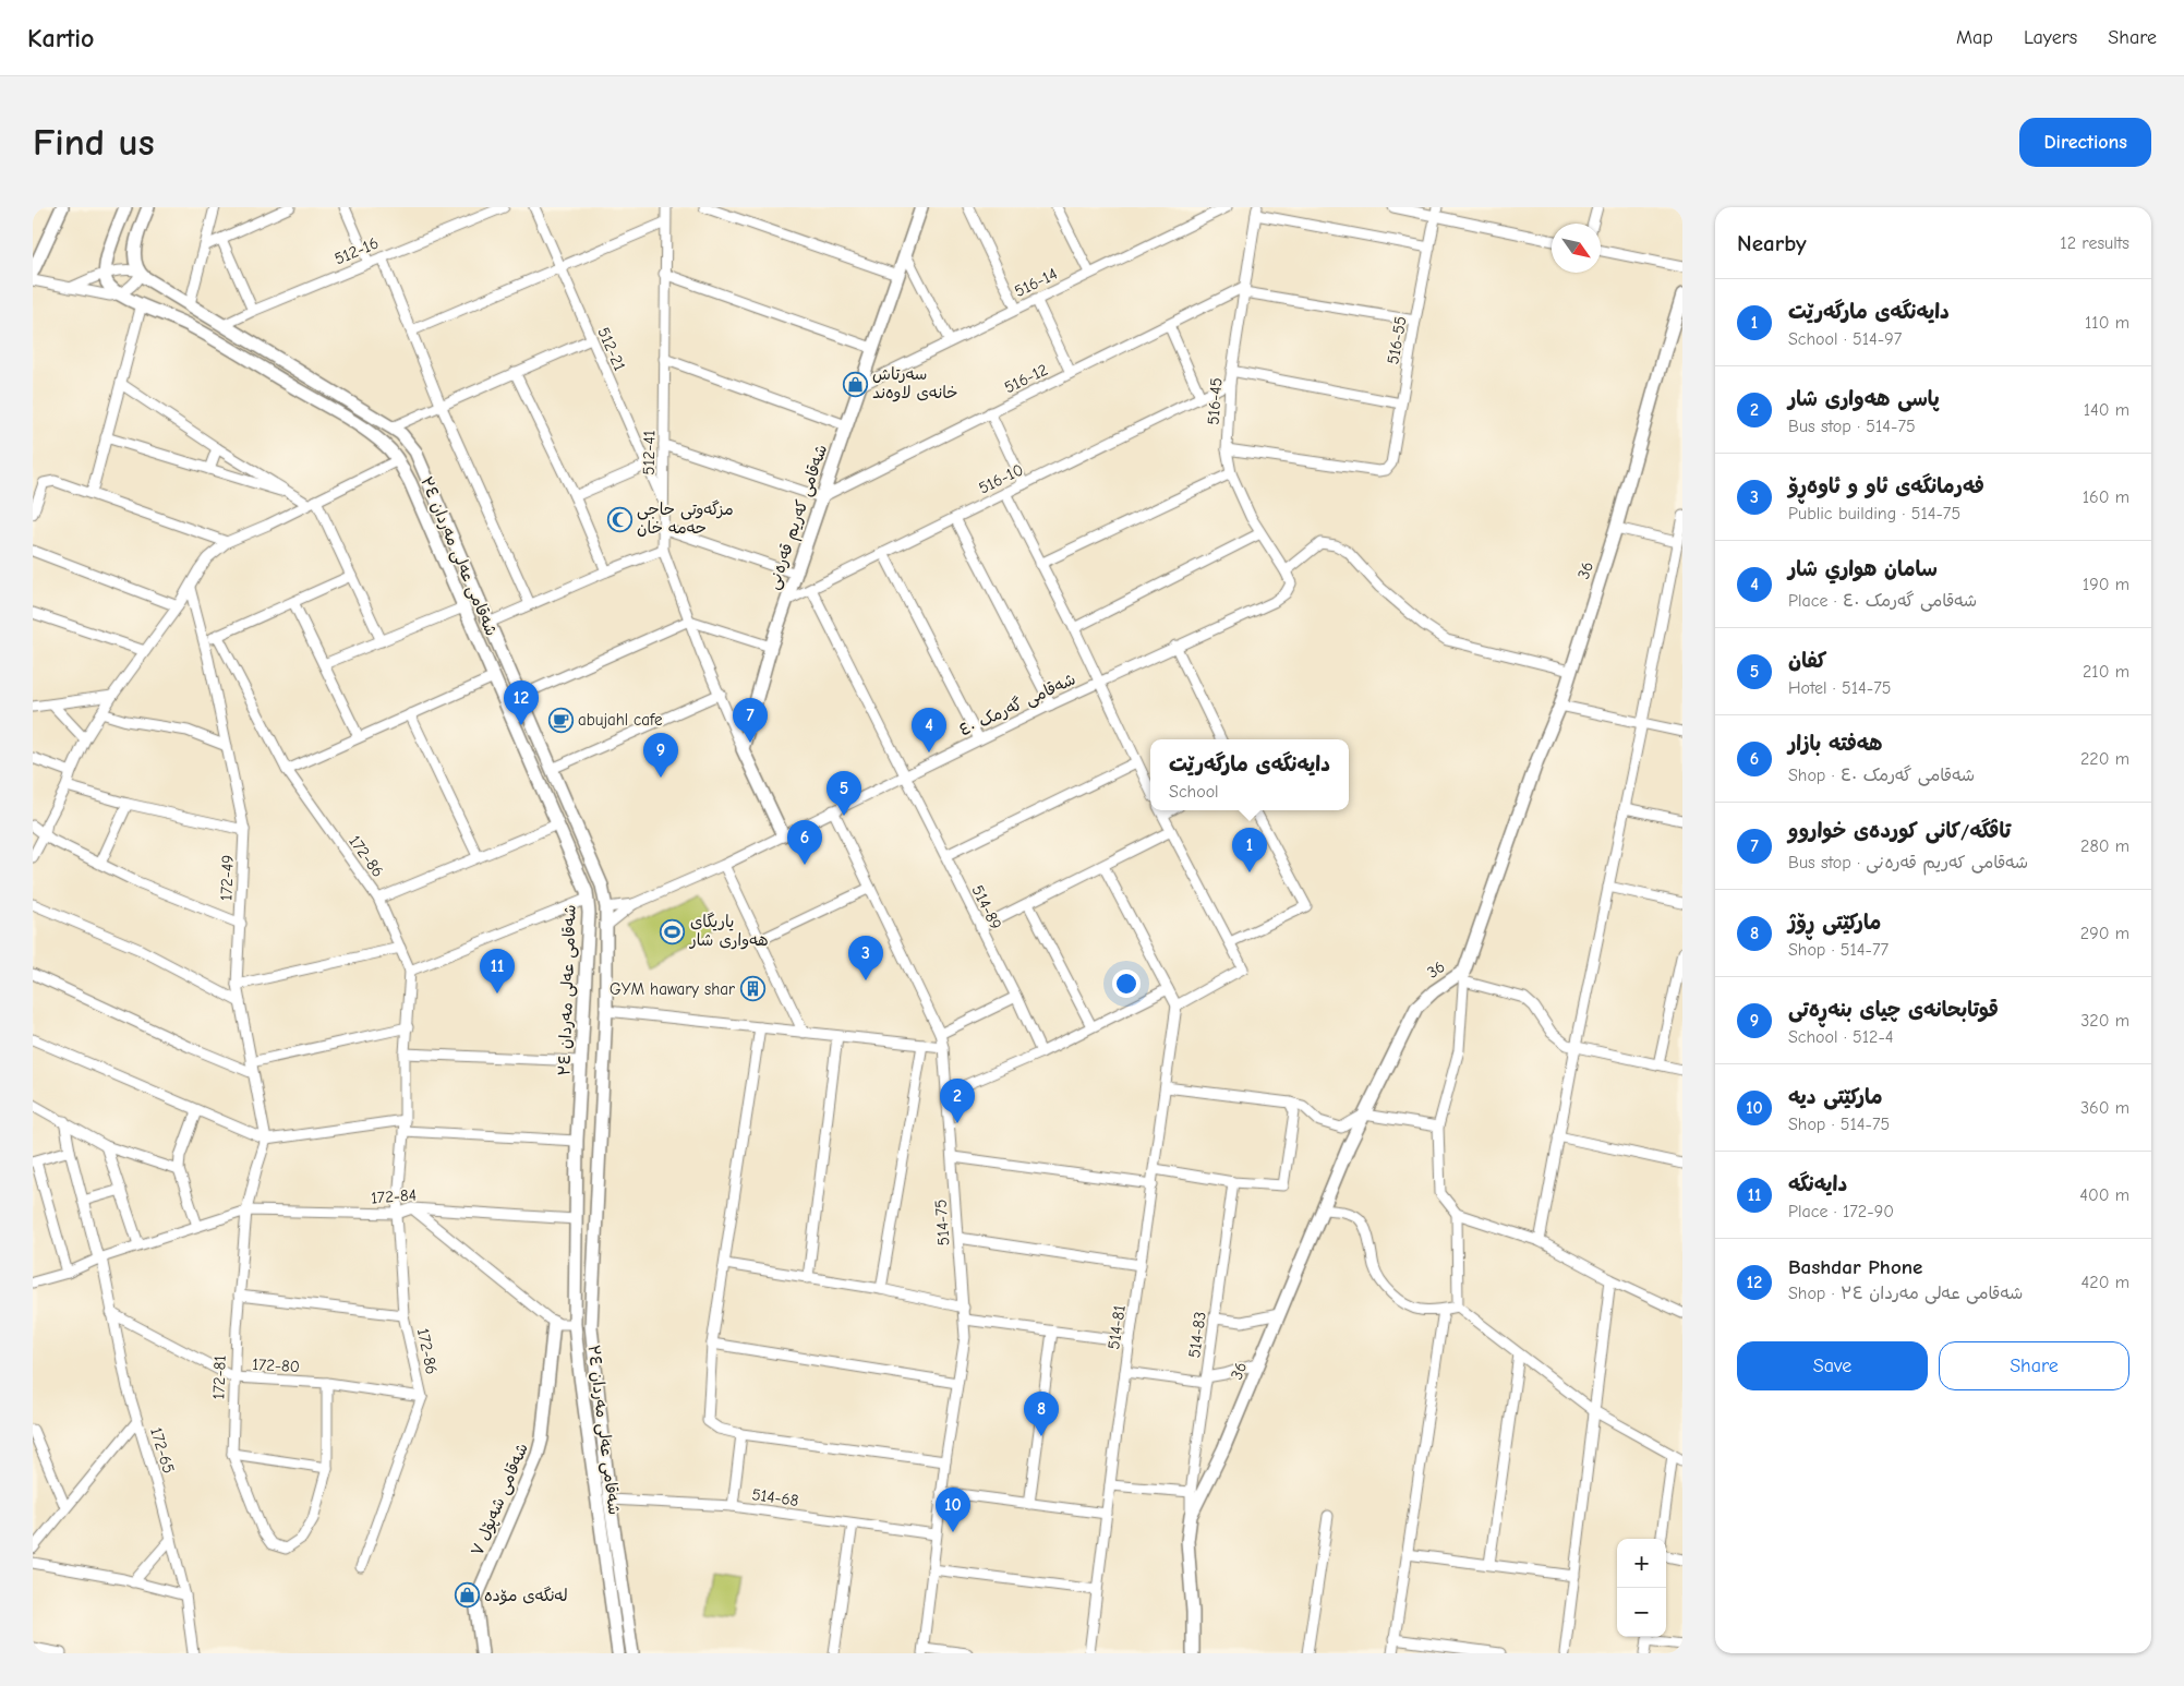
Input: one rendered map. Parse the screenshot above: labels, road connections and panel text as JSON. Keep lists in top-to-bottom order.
{
  "streets": {
    "main road": [
      "شەقامی کەریم قەرەنی",
      "شەقامی عەلی مەردان ٣٤",
      "36",
      "شەقامی شەپۆل ٧"
    ],
    "street": [
      "512-16",
      "516-14",
      "516-55",
      "512-21",
      "516-12",
      "516-45",
      "512-41",
      "516-10",
      "شەقامی گەرمک ٤٠",
      "172-86",
      "172-49",
      "514-89",
      "172-84",
      "514-75",
      "514-81",
      "514-83",
      "172-80",
      "172-81",
      "172-65",
      "514-68"
    ]
  },
  "crossings": [
    ["512-16", "شەقامی عەلی مەردان ٣٤"],
    ["516-14", "شەقامی کەریم قەرەنی"],
    ["516-55", "516-45"],
    ["512-21", "512-41"],
    ["516-12", "516-45"],
    ["516-12", "شەقامی کەریم قەرەنی"],
    ["516-45", "516-10"],
    ["516-45", "شەقامی گەرمک ٤٠"],
    ["512-41", "شەقامی کەریم قەرەنی"],
    ["516-10", "شەقامی کەریم قەرەنی"],
    ["516-10", "514-89"],
    ["شەقامی عەلی مەردان ٣٤", "شەقامی گەرمک ٤٠"],
    ["شەقامی عەلی مەردان ٣٤", "172-84"],
    ["شەقامی عەلی مەردان ٣٤", "514-68"],
    ["36", "514-83"],
    ["شەقامی گەرمک ٤٠", "514-89"],
    ["شەقامی گەرمک ٤٠", "514-75"],
    ["172-86", "172-84"],
    ["172-86", "172-80"],
    ["172-49", "172-81"],
    ["172-84", "172-81"],
    ["514-75", "514-68"],
    ["172-80", "172-81"],
    ["172-80", "172-65"]
  ],
  "places": {
    "shop": ["سەرتاش خانەی لاوەند", "لەنگەی مۆدە"],
    "mosque": ["مزگەوتی حاجی حەمە خان"],
    "cafe": ["abujahl cafe"],
    "sports": ["یاریگای هەواری شار"],
    "building": ["GYM hawary shar"]
  },
  "north": "bottom right",
  "page": {
    "header": "Kartio",
    "nav": ["Map", "Layers", "Share"],
    "buttons": [
      "Directions",
      ["Save", "Share"]
    ],
    "title": "Find us",
    "heading": ["Nearby", "12 results"],
    "list": [
      {
        "mark": "1",
        "name": "دایەنگەی مارگەرێت",
        "note": "School · 514-97",
        "value": "110 m"
      },
      {
        "mark": "2",
        "name": "پاسی هەواری شار",
        "note": "Bus stop · 514-75",
        "value": "140 m"
      },
      {
        "mark": "3",
        "name": "فەرمانگەی ئاو و ئاوەڕۆ",
        "note": "Public building · 514-75",
        "value": "160 m"
      },
      {
        "mark": "4",
        "name": "سامان هواري شار",
        "note": "Place · شەقامی گەرمک ٤٠",
        "value": "190 m"
      },
      {
        "mark": "5",
        "name": "كفان",
        "note": "Hotel · 514-75",
        "value": "210 m"
      },
      {
        "mark": "6",
        "name": "هەفتە بازار",
        "note": "Shop · شەقامی گەرمک ٤٠",
        "value": "220 m"
      },
      {
        "mark": "7",
        "name": "تاڤگە/کانی کوردەی خواروو",
        "note": "Bus stop · شەقامی کەریم قەرەنی",
        "value": "280 m"
      },
      {
        "mark": "8",
        "name": "مارکێتی ڕۆژ",
        "note": "Shop · 514-77",
        "value": "290 m"
      },
      {
        "mark": "9",
        "name": "قوتابحانەی چیای بنەڕەتی",
        "note": "School · 512-4",
        "value": "320 m"
      },
      {
        "mark": "10",
        "name": "مارکێتی دیە",
        "note": "Shop · 514-75",
        "value": "360 m"
      },
      {
        "mark": "11",
        "name": "دایەنگە",
        "note": "Place · 172-90",
        "value": "400 m"
      },
      {
        "mark": "12",
        "name": "Bashdar Phone",
        "note": "Shop · شەقامی عەلی مەردان ٣٤",
        "value": "420 m"
      }
    ],
    "pins": [
      "12",
      "7",
      "4",
      "9",
      "5",
      "6",
      "1",
      "3",
      "11",
      "2",
      "8",
      "10"
    ],
    "popup": ["دایەنگەی مارگەرێت", "School"],
    "map_buttons": ["+", "−"]
  }
}
